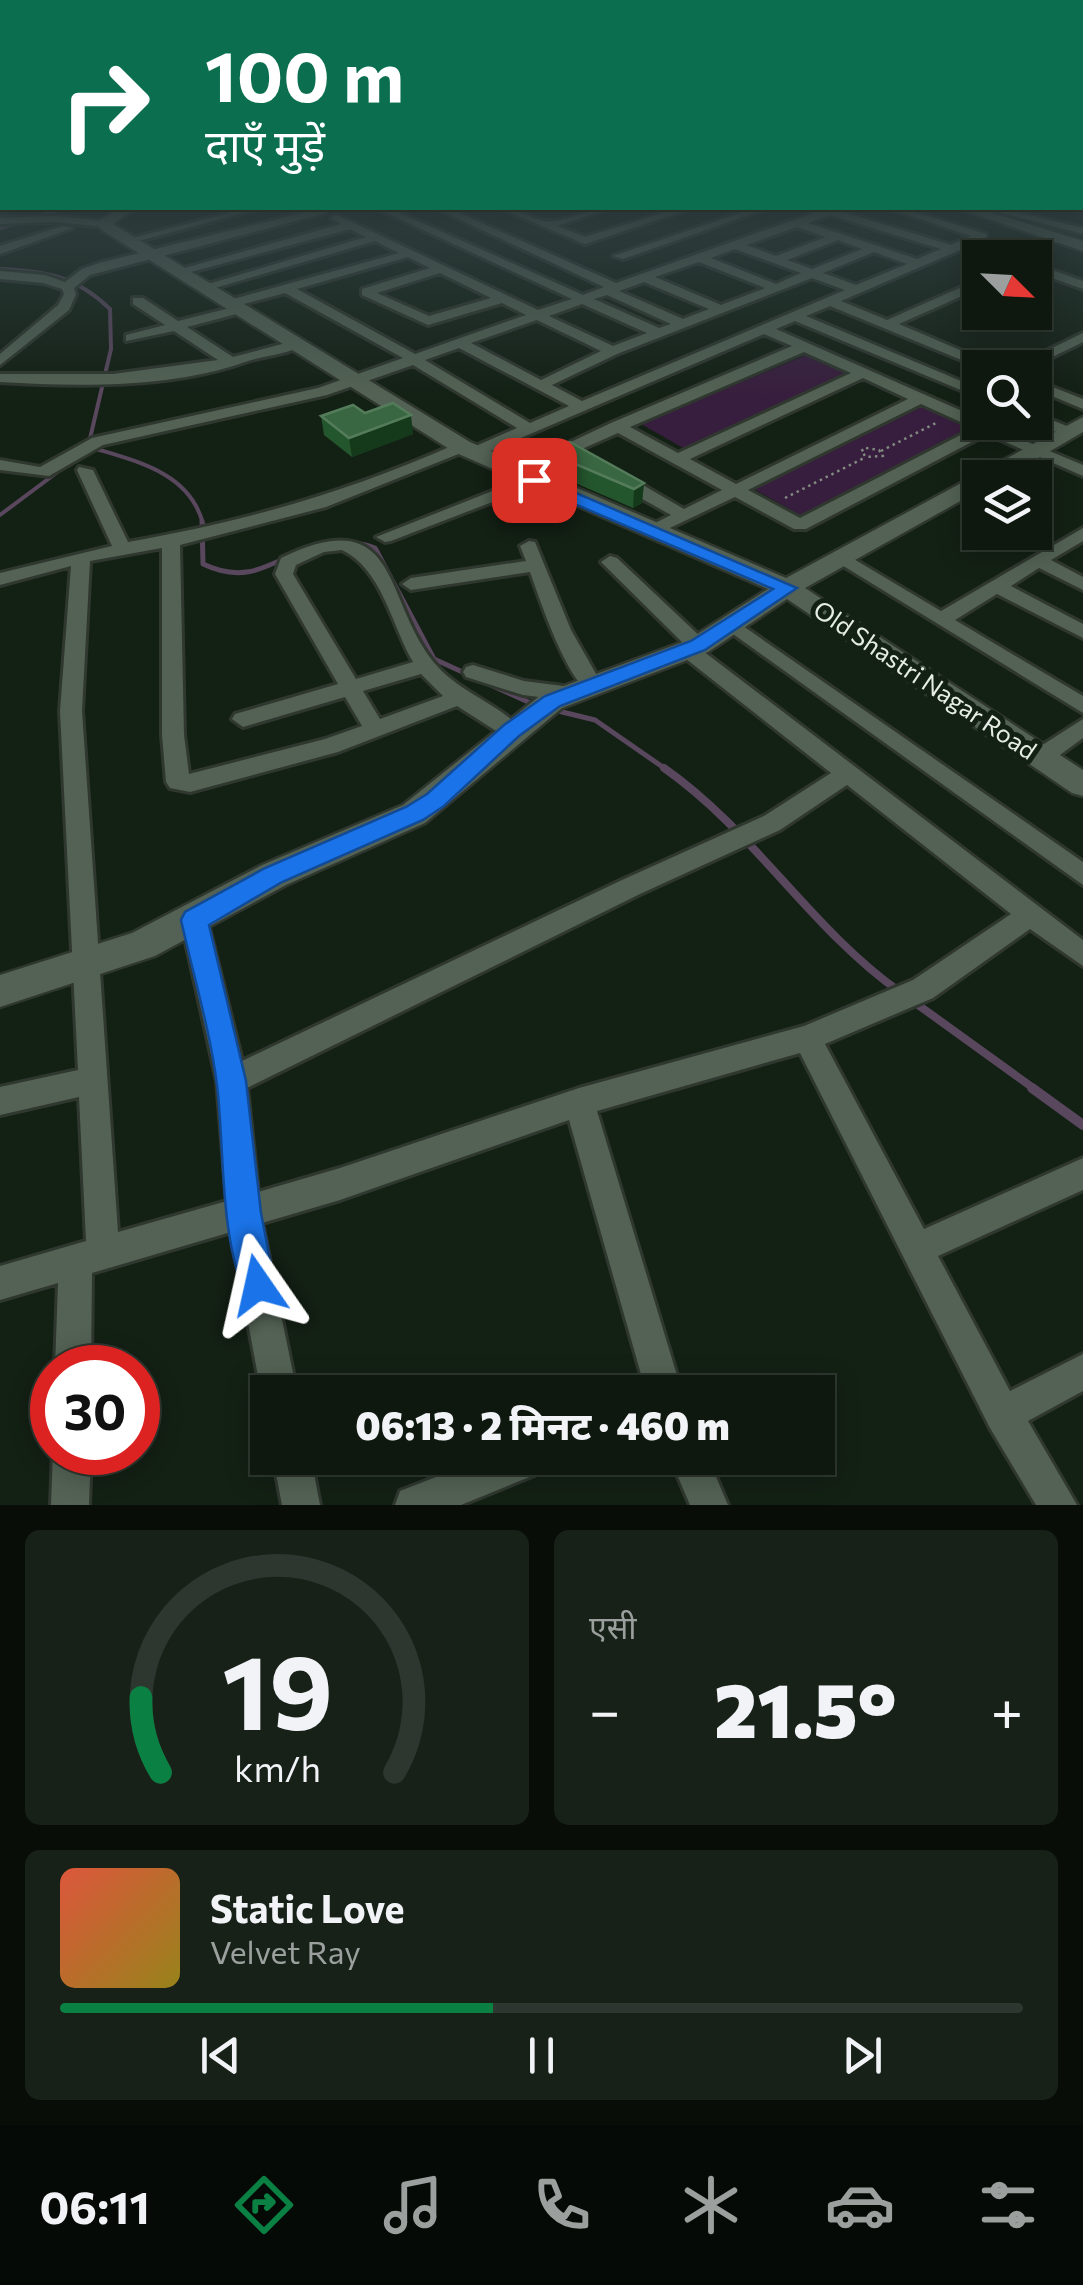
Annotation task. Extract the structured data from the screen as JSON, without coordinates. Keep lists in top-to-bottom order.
{
  "streets": {
    "street": ["Old Shastri Nagar Road"]
  },
  "north": "bottom right",
  "page": {
    "turn": ["100 m", "दाएँ मुड़ें"],
    "limit": "30",
    "trip": "06:13 · 2 मिनट · 460 m",
    "tile": "एसी",
    "heat": ["−", "21.5°", "+"],
    "song": ["Static Love", "Velvet Ray"],
    "tabs": "06:11",
    "gauge": ["19", "km/h"]
  }
}
